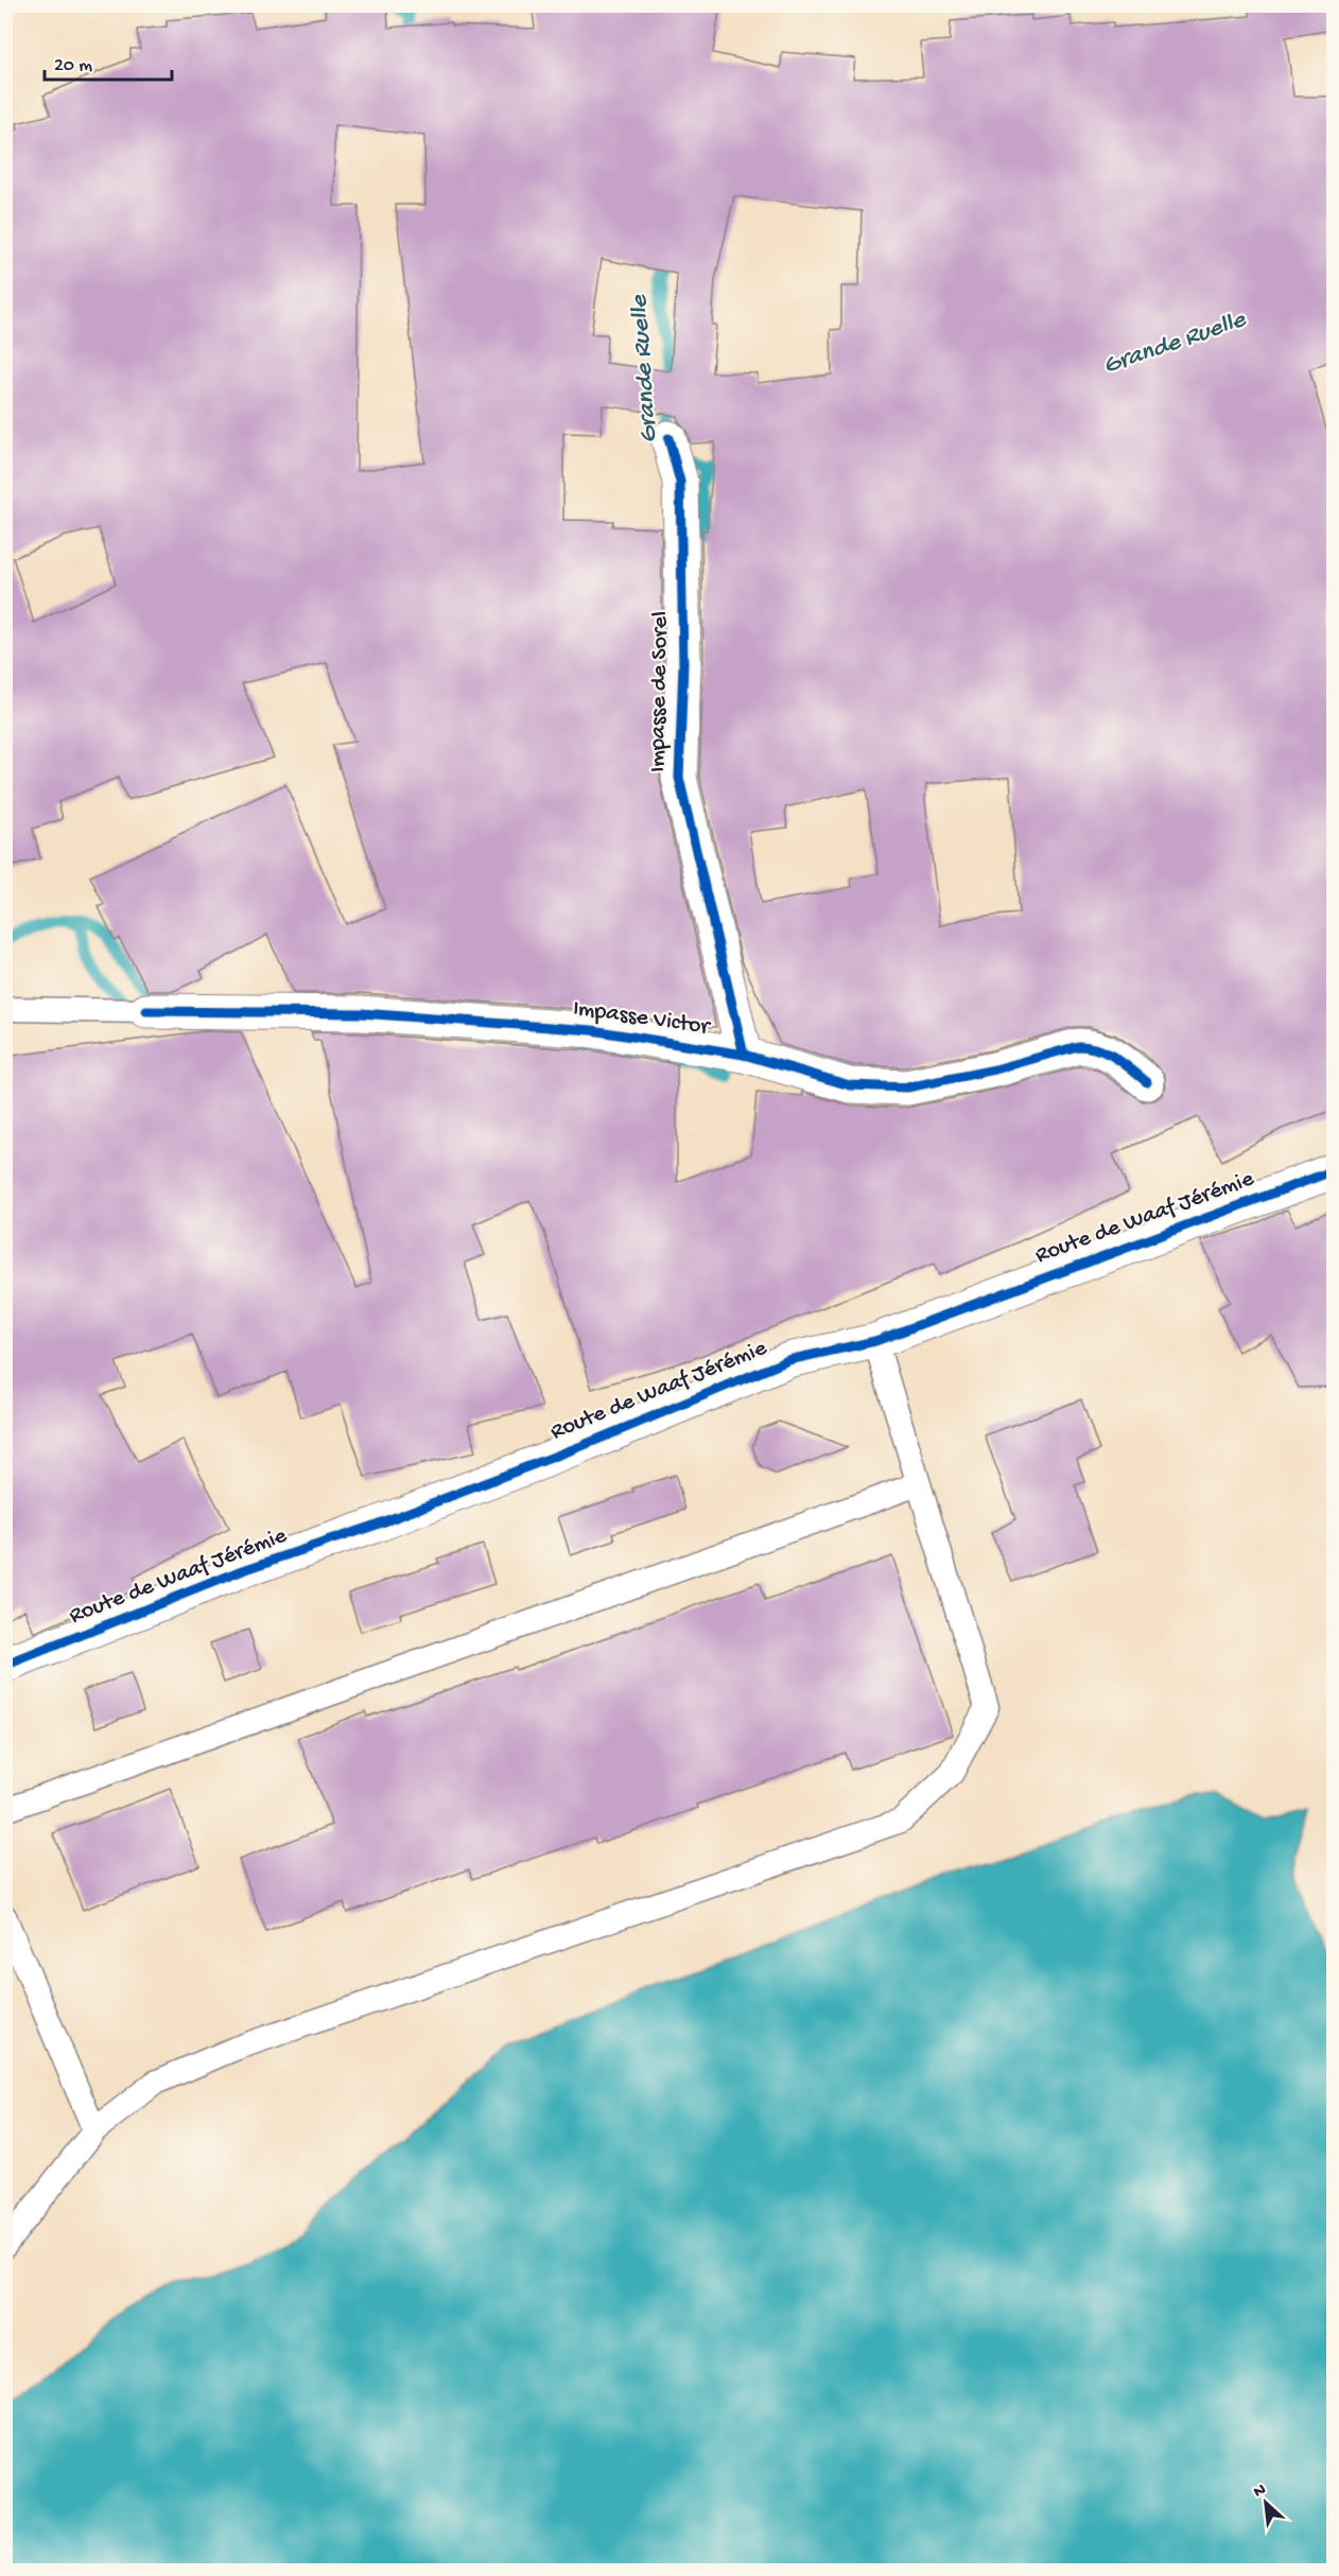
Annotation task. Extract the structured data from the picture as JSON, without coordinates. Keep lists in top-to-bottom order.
{
  "streets": {
    "street": ["Impasse de Sorel", "Impasse Victor", "Route de Waaf Jérémie"]
  },
  "crossings": [
    ["Impasse de Sorel", "Impasse Victor"]
  ],
  "water": ["Grande Ruelle"],
  "scale_bar": "20 m",
  "north": "top left"
}
